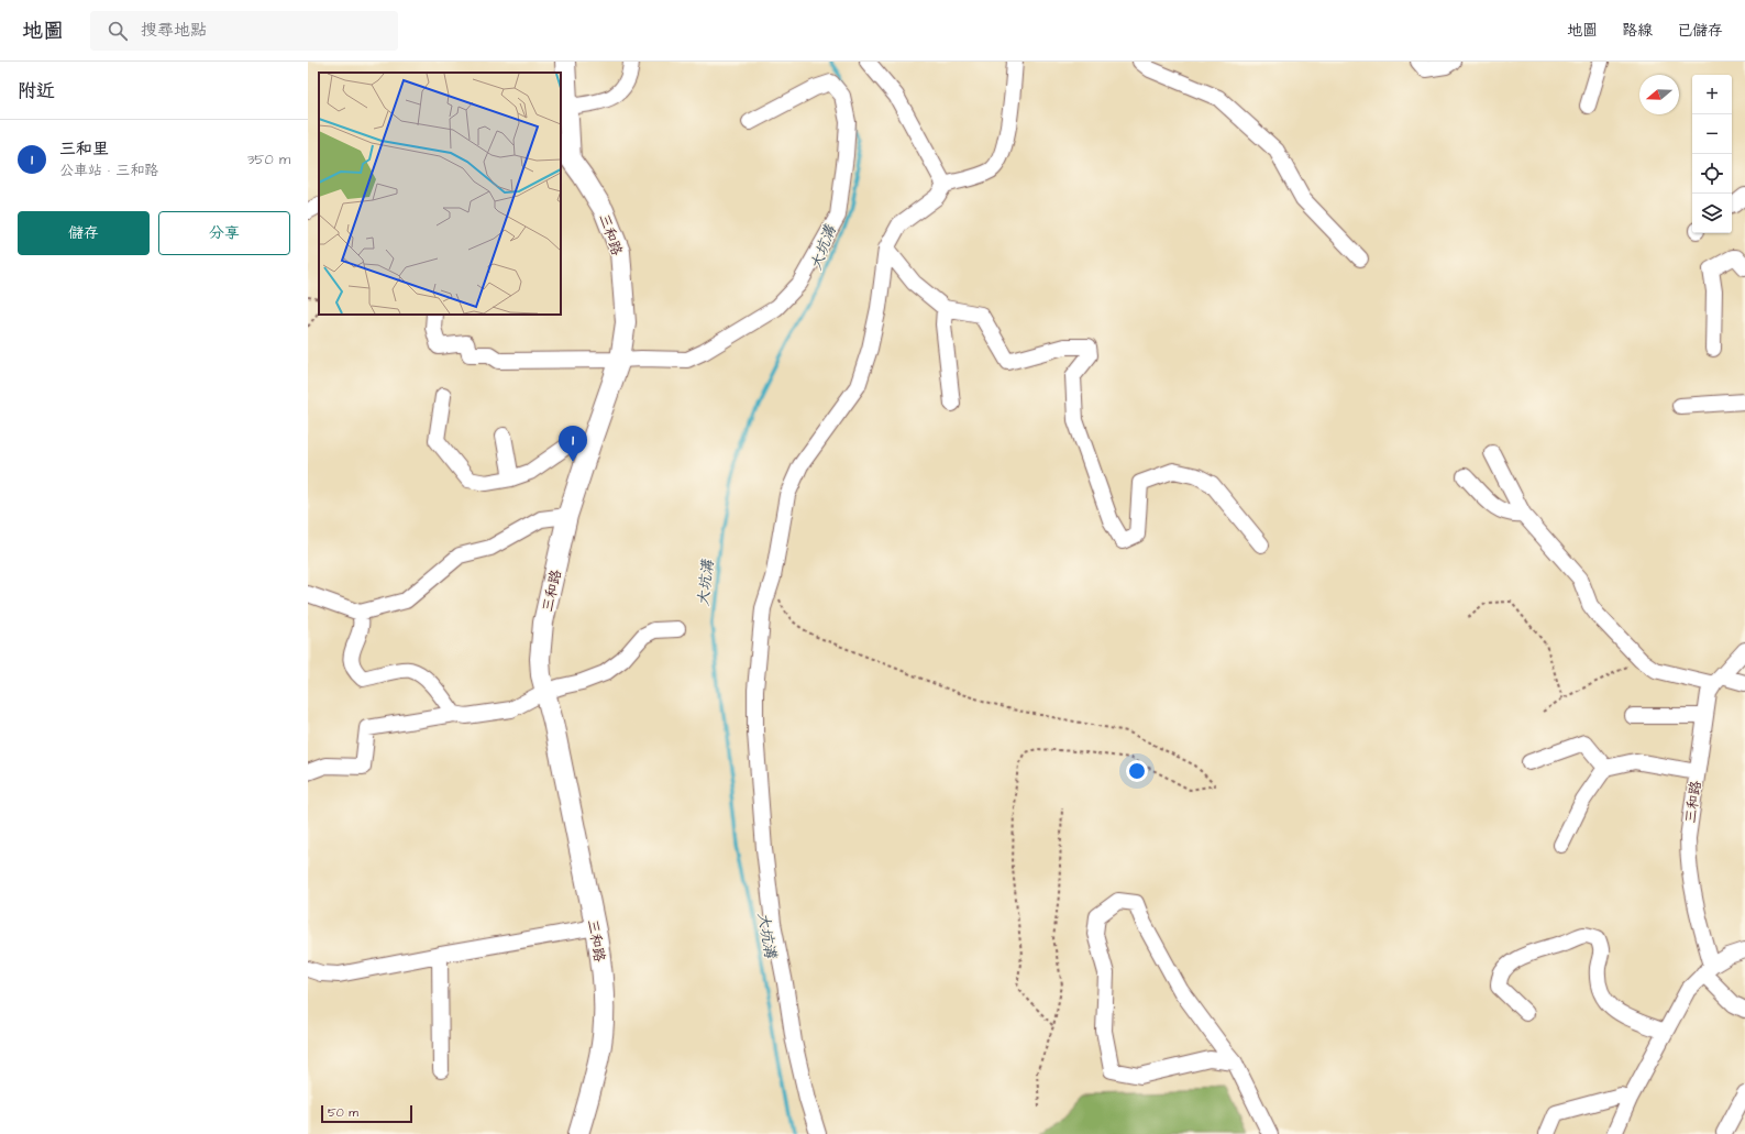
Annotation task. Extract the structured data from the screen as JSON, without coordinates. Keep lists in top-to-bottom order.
{
  "streets": {
    "main road": ["三和路"]
  },
  "water": ["大坑溝"],
  "scale_bar": "50 m",
  "north": "left",
  "page": {
    "header": "地圖",
    "search": "搜尋地點",
    "nav": ["地圖", "路線", "已儲存"],
    "heading": "附近",
    "map_buttons": ["+", "−"],
    "list": [
      {
        "mark": "1",
        "name": "三和里",
        "note": "公車站 · 三和路",
        "value": "350 m"
      }
    ],
    "buttons": ["儲存", "分享"],
    "pins": "1",
    "scale": "50 m"
  }
}
